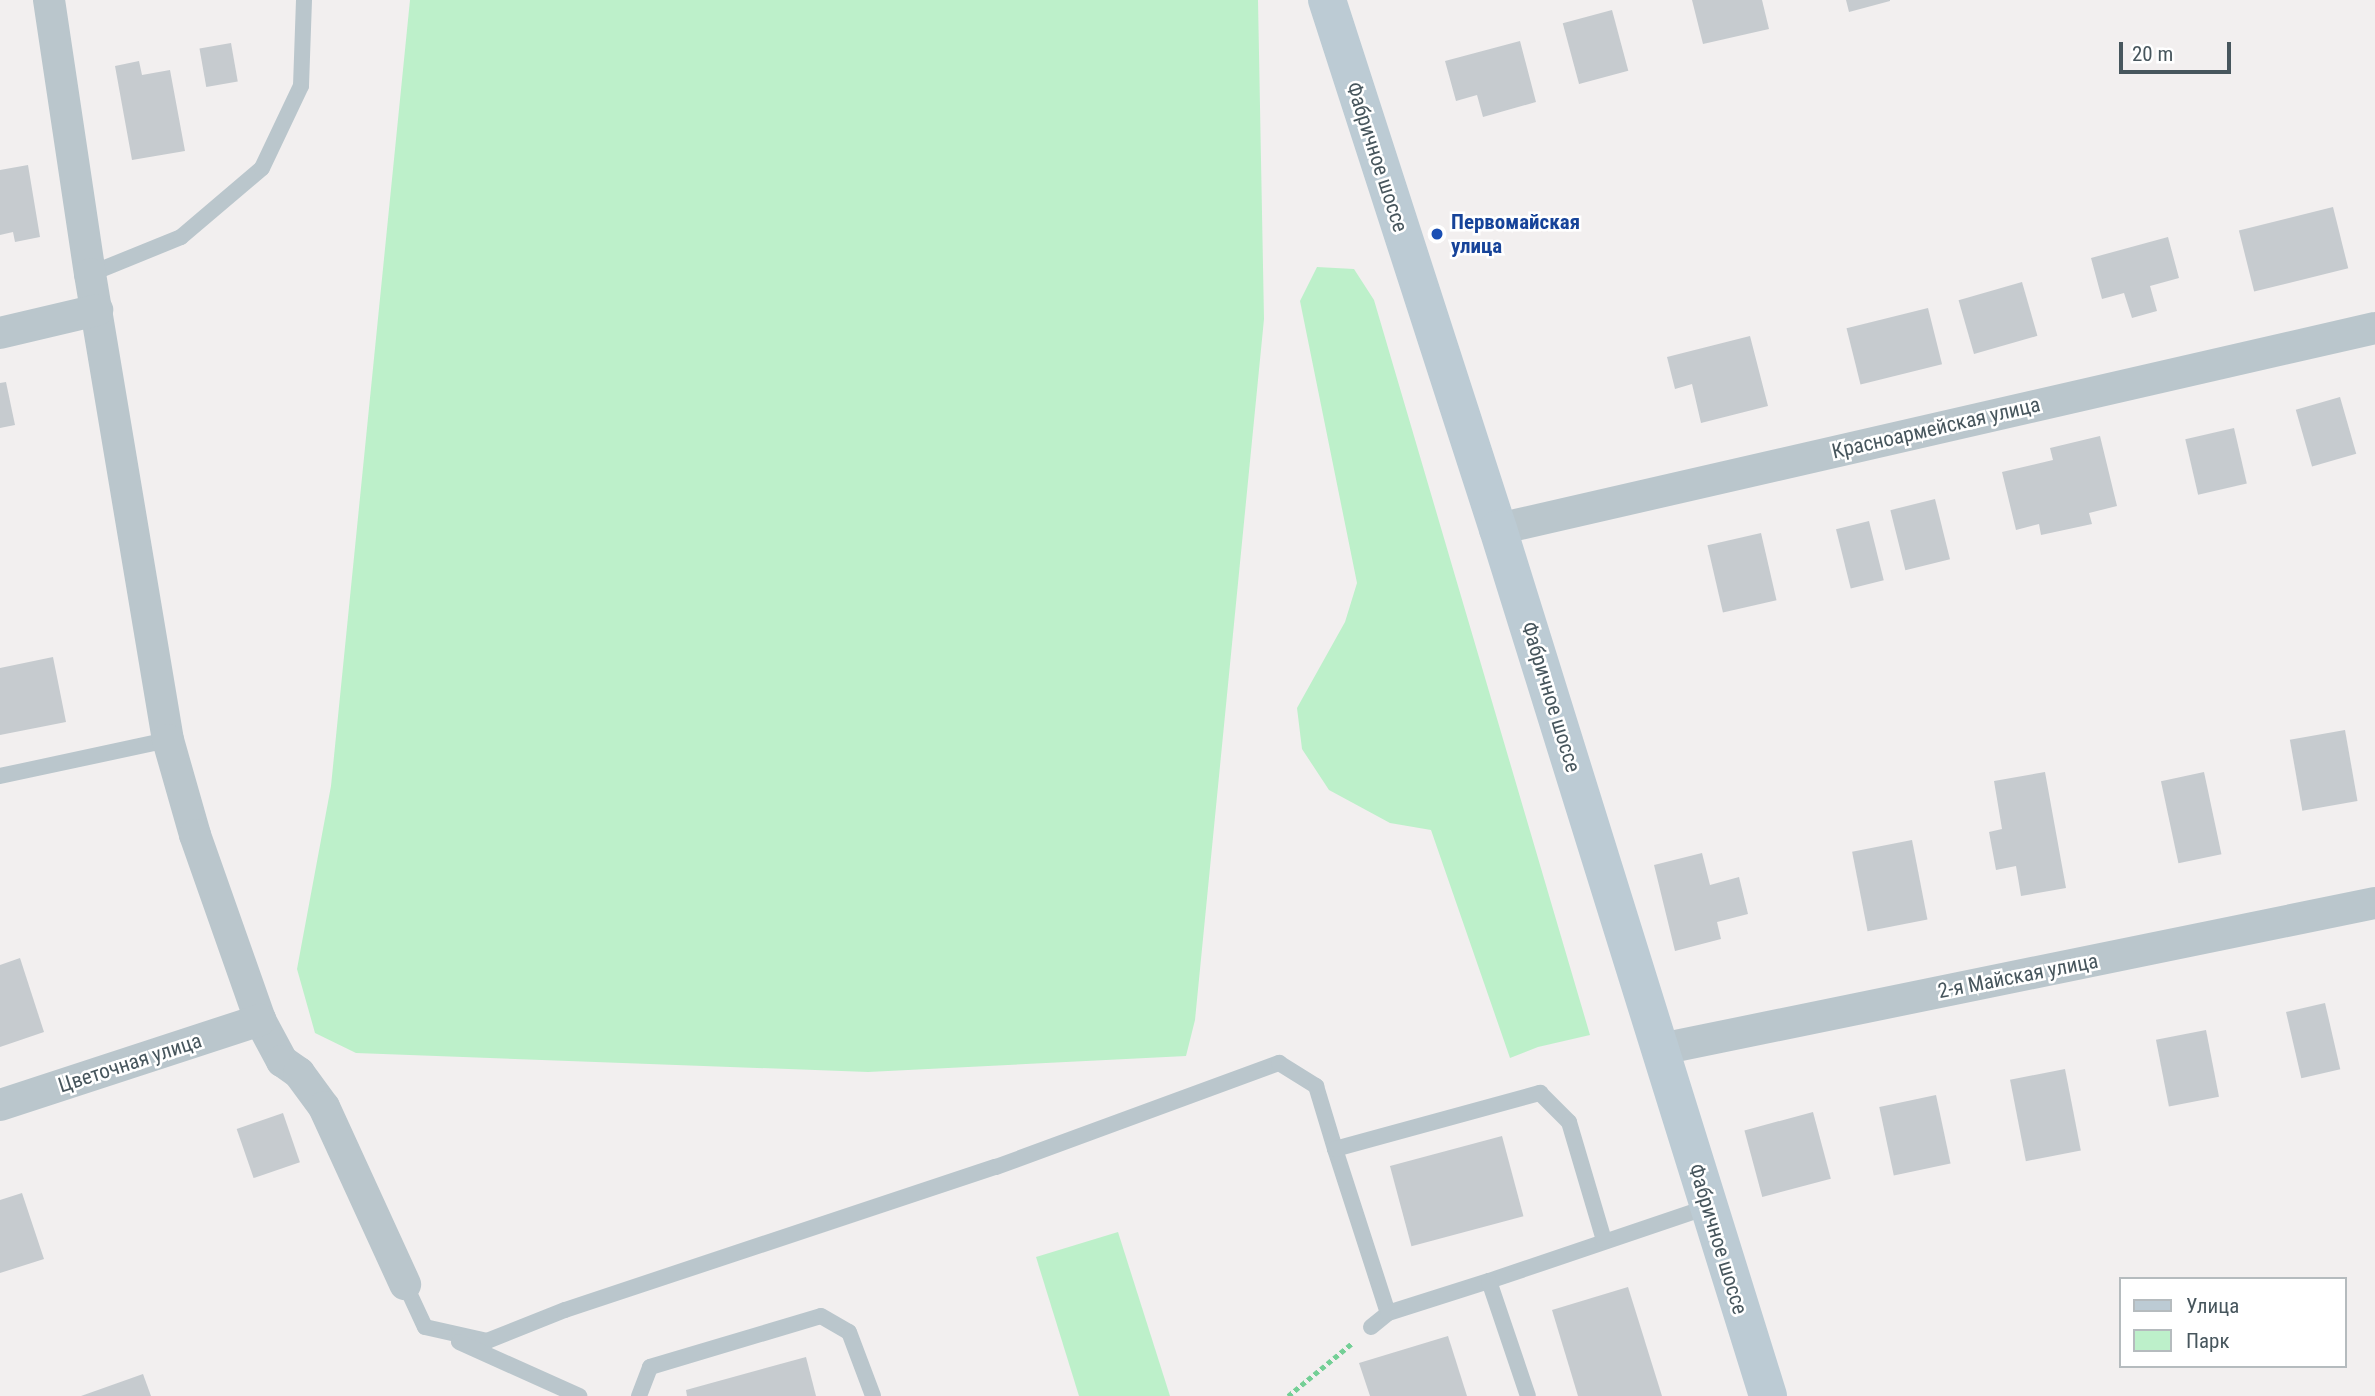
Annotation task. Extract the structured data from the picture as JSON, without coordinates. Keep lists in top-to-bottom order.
{
  "streets": {
    "main road": ["Фабричное шоссе"],
    "street": ["Красноармейская улица", "2-я Майская улица", "Цветочная улица"]
  },
  "crossings": [
    ["Фабричное шоссе", "Красноармейская улица"],
    ["Фабричное шоссе", "2-я Майская улица"]
  ],
  "places": ["Первомайская улица"],
  "legend": ["Улица", "Парк"],
  "scale_bar": "20 m"
}
